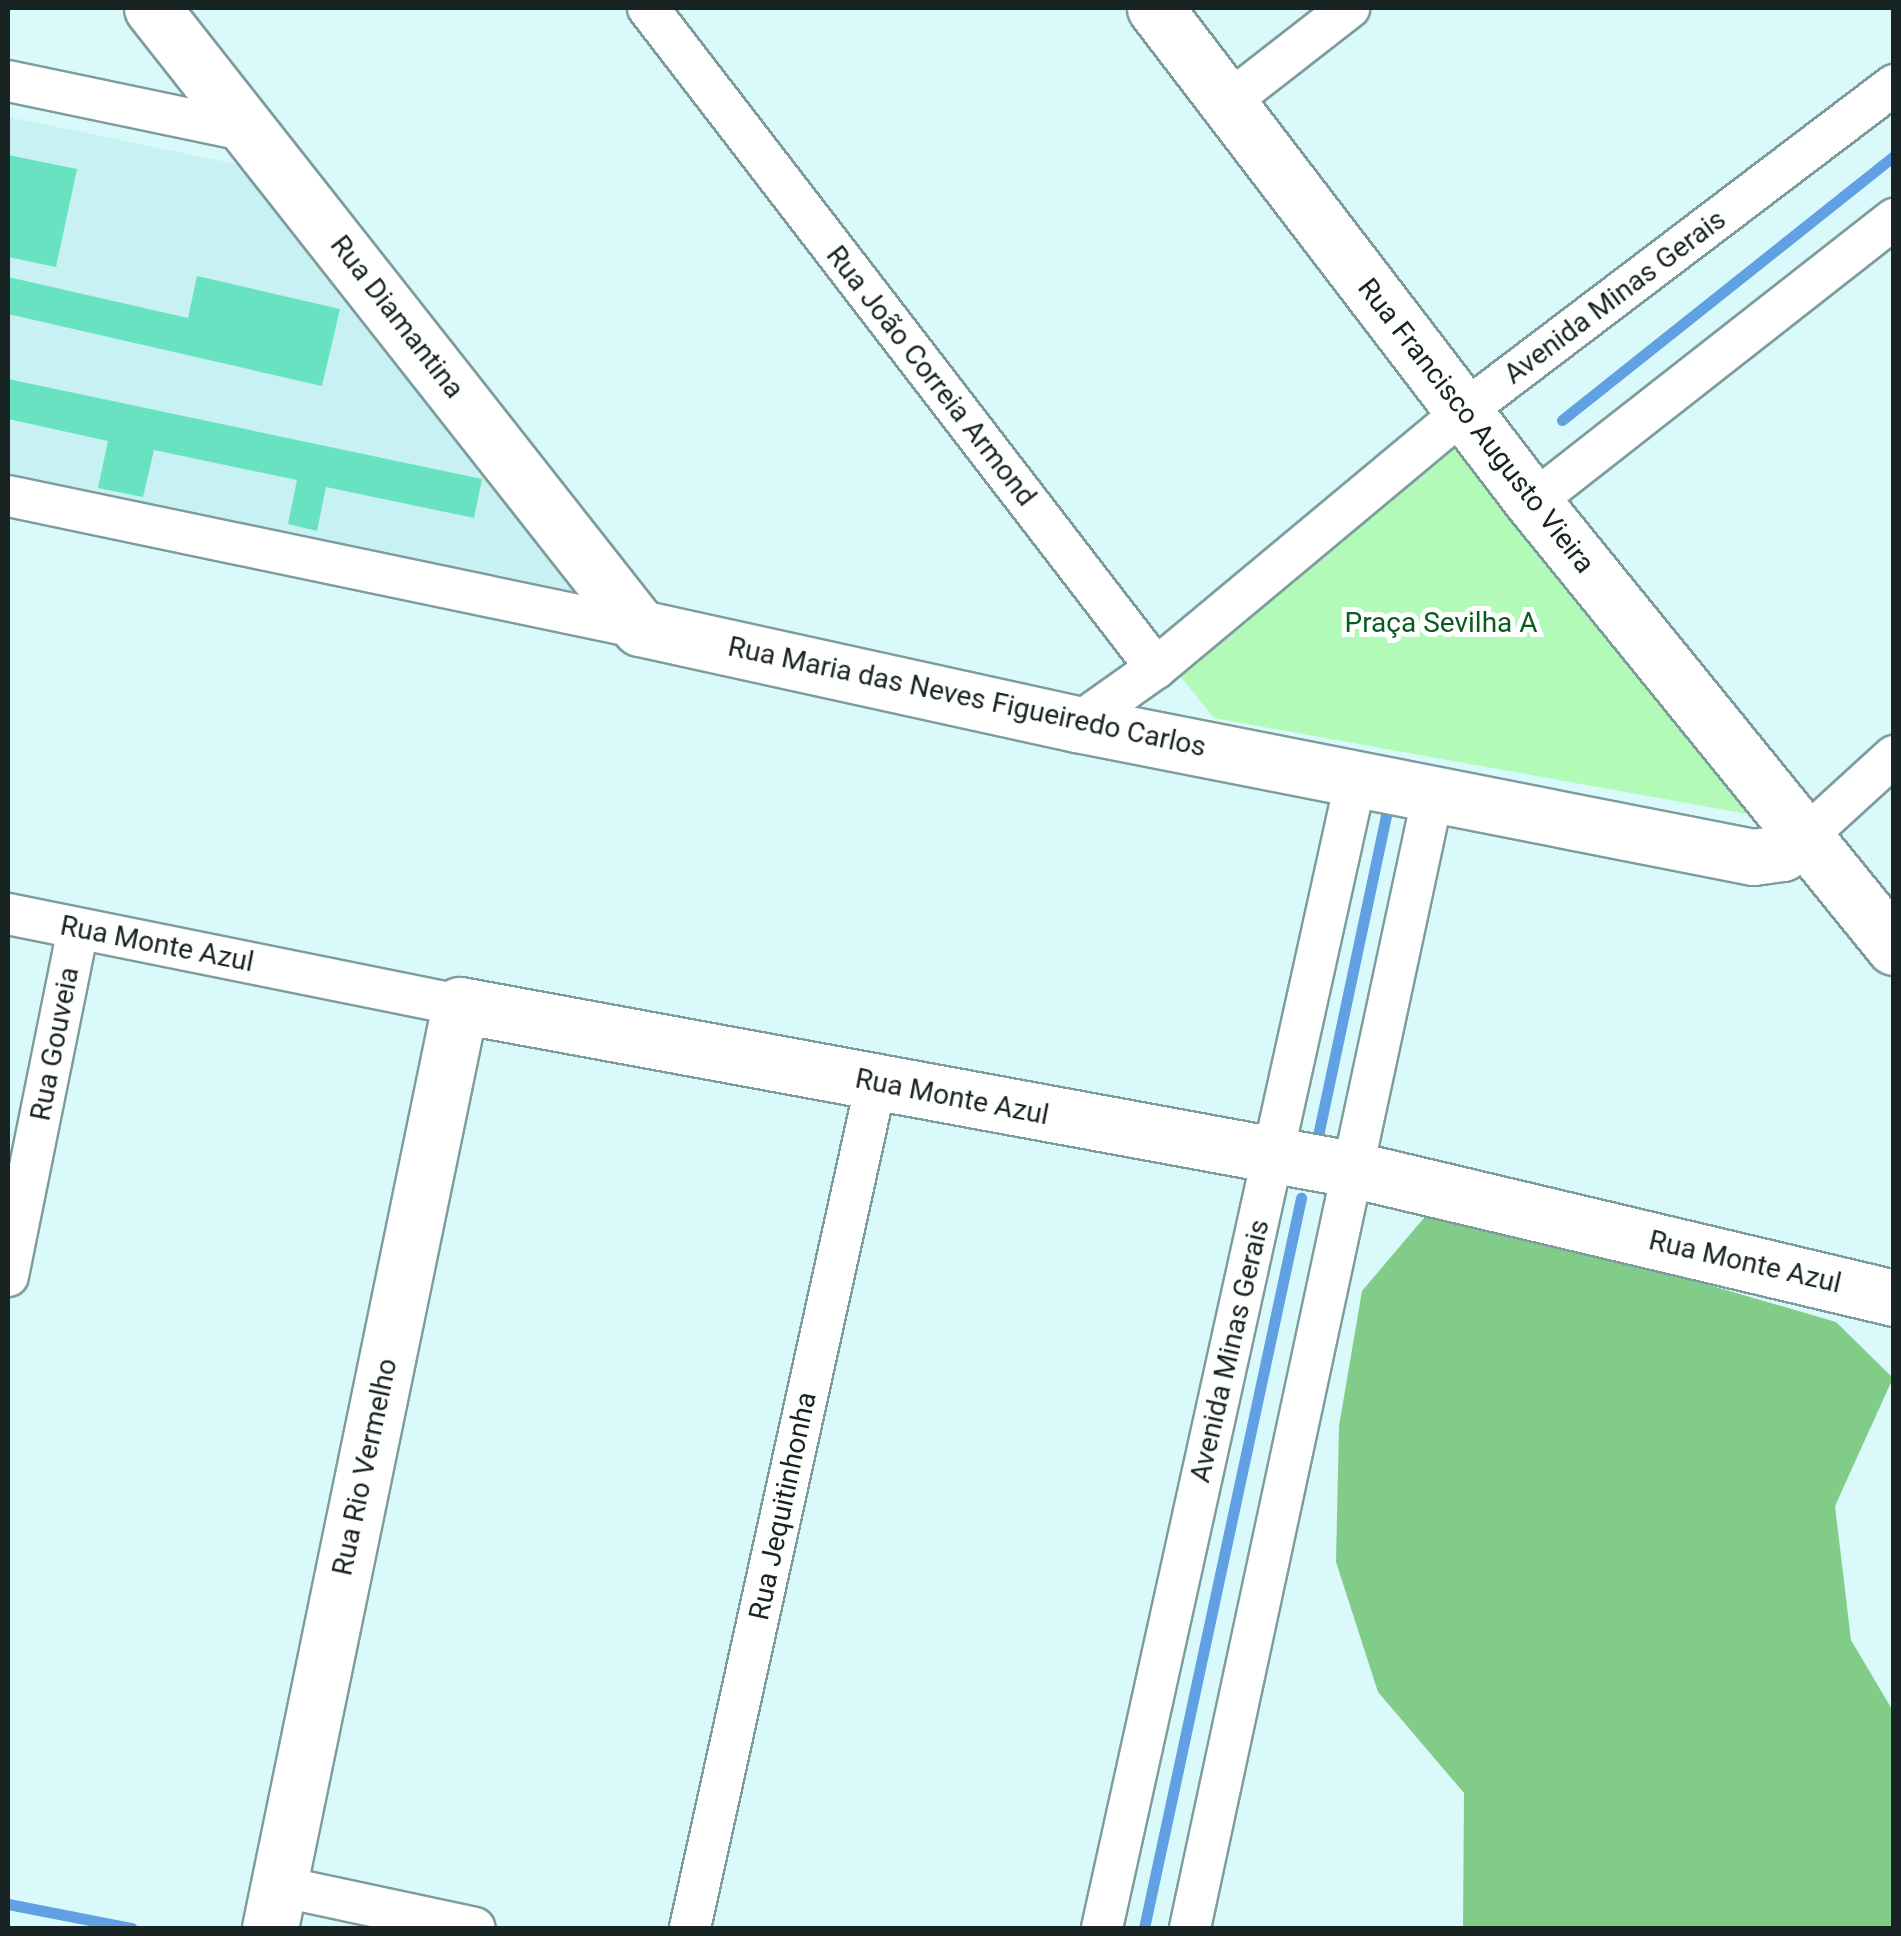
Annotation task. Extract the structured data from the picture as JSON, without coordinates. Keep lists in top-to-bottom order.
{
  "streets": {
    "street": [
      "Avenida Minas Gerais",
      "Rua Diamantina",
      "Rua João Correia Armond",
      "Rua Francisco Augusto Vieira",
      "Rua Maria das Neves Figueiredo Carlos",
      "Rua Monte Azul",
      "Rua Gouveia",
      "Rua Rio Vermelho",
      "Rua Jequitinhonha"
    ]
  },
  "crossings": [
    ["Avenida Minas Gerais", "Rua João Correia Armond"],
    ["Avenida Minas Gerais", "Rua Francisco Augusto Vieira"],
    ["Avenida Minas Gerais", "Rua Maria das Neves Figueiredo Carlos"],
    ["Avenida Minas Gerais", "Rua Monte Azul"],
    ["Rua Diamantina", "Rua Maria das Neves Figueiredo Carlos"],
    ["Rua Francisco Augusto Vieira", "Rua Maria das Neves Figueiredo Carlos"],
    ["Rua Monte Azul", "Rua Gouveia"],
    ["Rua Monte Azul", "Rua Rio Vermelho"],
    ["Rua Monte Azul", "Rua Jequitinhonha"]
  ],
  "parks": ["Praça Sevilha A"]
}
